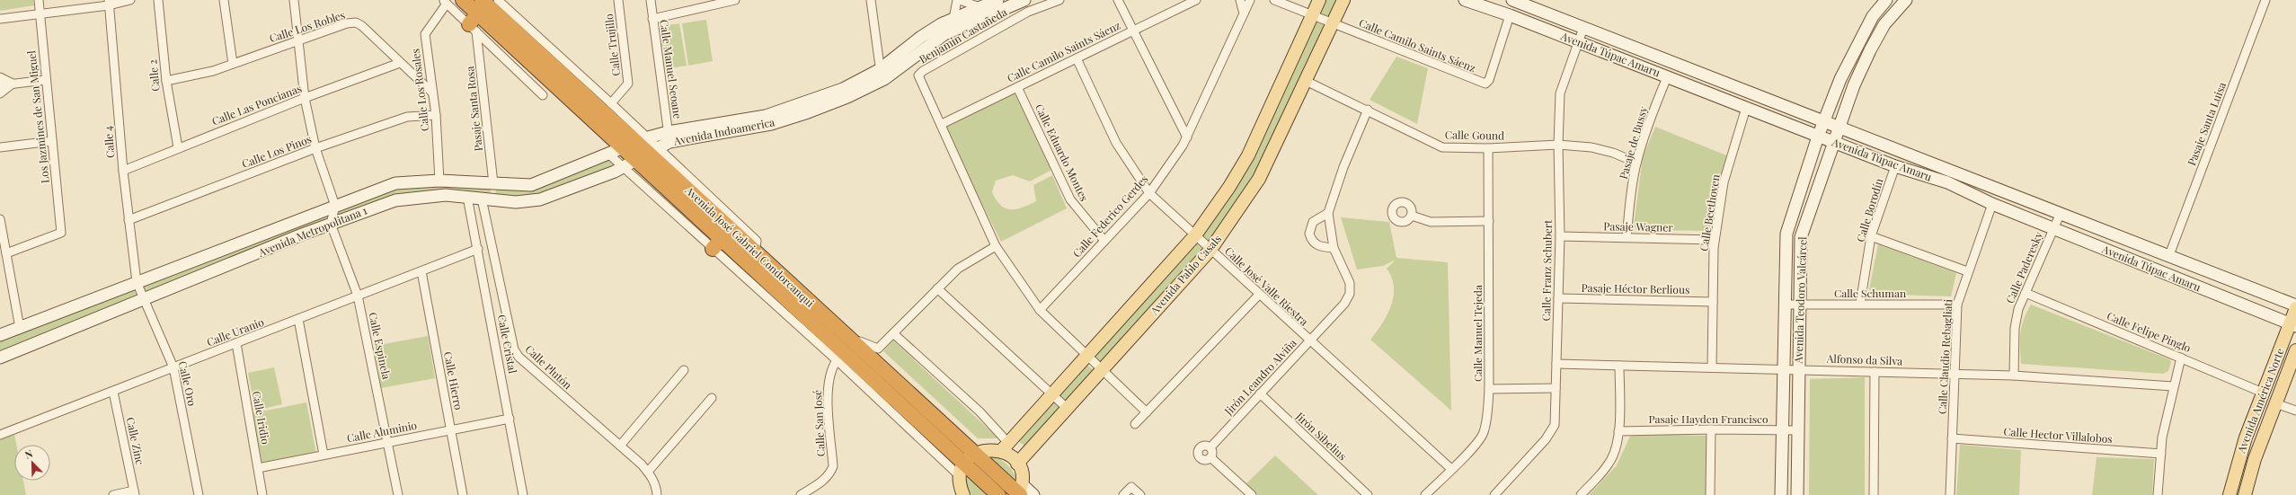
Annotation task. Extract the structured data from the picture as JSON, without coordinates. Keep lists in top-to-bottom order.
{
  "streets": {
    "highway": ["Avenida José Gabriel Condorcanqui"],
    "main road": [
      "Avenida Túpac Amaru",
      "Avenida Indoamerica",
      "Avenida Metropolitana 1",
      "Avenida Pablo Casals",
      "Avenida Teodoro Valcárcel",
      "Avenida América Norte"
    ],
    "street": [
      "Calle Los Robles",
      "Benjamin Castañeda",
      "Calle Trujillo",
      "Calle Camilo Saints Sáenz",
      "Calle Manuel Seoane",
      "Calle 2",
      "Calle Los Rosales",
      "Calle Las Poncianas",
      "Pasaje Santa Rosa",
      "Los Jazmines de San Miguel",
      "Pasaje Santa Luisa",
      "Calle Gound",
      "Calle 4",
      "Pasaje de Bussy",
      "Calle Los Pinos",
      "Calle Eduardo Montes",
      "Calle Borodín",
      "Calle Beethoven",
      "Calle Federico Gerdes",
      "Pasaje Wagner",
      "Calle Paderesky",
      "Calle Franz Schubert",
      "Calle José Valle Riestra",
      "Pasaje Héctor Berlious",
      "Calle Schuman",
      "Calle Uranio",
      "Calle Felipe Pinglo",
      "Calle Manuel Tejeda",
      "Calle Cristal",
      "Calle Espinela",
      "Calle Claudio Rebagliati",
      "Alfonso da Silva",
      "Calle Plutón",
      "Jirón Leandro Alviña",
      "Calle Hierro",
      "Calle Oro",
      "Calle Iridio",
      "Pasaje Hayden Francisco",
      "Calle San José",
      "Calle Aluminio",
      "Calle Hector Villalobos",
      "Jirón Sibelius",
      "Calle Zinc"
    ]
  },
  "crossings": [
    ["Calle Los Robles", "Calle 2"],
    ["Calle Los Robles", "Calle Los Rosales"],
    ["Calle Los Robles", "Calle Las Poncianas"],
    ["Benjamin Castañeda", "Calle Camilo Saints Sáenz"],
    ["Calle Camilo Saints Sáenz", "Avenida Túpac Amaru"],
    ["Calle Camilo Saints Sáenz", "Calle Eduardo Montes"],
    ["Calle Camilo Saints Sáenz", "Avenida Pablo Casals"],
    ["Calle Camilo Saints Sáenz", "Calle José Valle Riestra"],
    ["Avenida Túpac Amaru", "Pasaje Santa Luisa"],
    ["Avenida Túpac Amaru", "Pasaje de Bussy"],
    ["Avenida Túpac Amaru", "Calle Borodín"],
    ["Avenida Túpac Amaru", "Calle Beethoven"],
    ["Avenida Túpac Amaru", "Calle Paderesky"],
    ["Avenida Túpac Amaru", "Calle Franz Schubert"],
    ["Avenida Túpac Amaru", "Avenida Teodoro Valcárcel"],
    ["Avenida Túpac Amaru", "Calle Claudio Rebagliati"],
    ["Avenida Túpac Amaru", "Avenida América Norte"],
    ["Calle Manuel Seoane", "Avenida Indoamerica"],
    ["Calle 2", "Calle Las Poncianas"],
    ["Calle Los Rosales", "Calle Los Pinos"],
    ["Calle Los Rosales", "Avenida Metropolitana 1"],
    ["Calle Las Poncianas", "Calle 4"],
    ["Pasaje Santa Rosa", "Avenida Metropolitana 1"],
    ["Pasaje Santa Rosa", "Avenida José Gabriel Condorcanqui"],
    ["Avenida Indoamerica", "Avenida Metropolitana 1"],
    ["Avenida Indoamerica", "Avenida José Gabriel Condorcanqui"],
    ["Calle Gound", "Pasaje de Bussy"],
    ["Calle Gound", "Calle Franz Schubert"],
    ["Calle Gound", "Avenida Pablo Casals"],
    ["Calle Gound", "Calle Manuel Tejeda"],
    ["Calle Gound", "Jirón Leandro Alviña"],
    ["Calle 4", "Calle Los Pinos"],
    ["Calle 4", "Avenida Metropolitana 1"],
    ["Calle 4", "Calle Oro"],
    ["Pasaje de Bussy", "Pasaje Wagner"],
    ["Calle Eduardo Montes", "Calle Federico Gerdes"],
    ["Calle Borodín", "Calle Schuman"],
    ["Calle Beethoven", "Pasaje Wagner"],
    ["Calle Beethoven", "Pasaje Héctor Berlious"],
    ["Calle Beethoven", "Alfonso da Silva"],
    ["Calle Federico Gerdes", "Calle José Valle Riestra"],
    ["Pasaje Wagner", "Calle Franz Schubert"],
    ["Avenida Metropolitana 1", "Avenida José Gabriel Condorcanqui"],
    ["Avenida Metropolitana 1", "Calle Cristal"],
    ["Avenida Metropolitana 1", "Calle Espinela"],
    ["Avenida Metropolitana 1", "Calle Plutón"],
    ["Avenida Metropolitana 1", "Calle Oro"],
    ["Avenida José Gabriel Condorcanqui", "Calle San José"],
    ["Calle Paderesky", "Calle Felipe Pinglo"],
    ["Calle Paderesky", "Alfonso da Silva"],
    ["Calle Franz Schubert", "Pasaje Héctor Berlious"],
    ["Calle Franz Schubert", "Alfonso da Silva"],
    ["Avenida Pablo Casals", "Calle José Valle Riestra"],
    ["Calle José Valle Riestra", "Calle Manuel Tejeda"],
    ["Calle José Valle Riestra", "Jirón Leandro Alviña"],
    ["Calle Schuman", "Avenida Teodoro Valcárcel"],
    ["Calle Schuman", "Calle Claudio Rebagliati"],
    ["Avenida Teodoro Valcárcel", "Alfonso da Silva"],
    ["Avenida Teodoro Valcárcel", "Pasaje Hayden Francisco"],
    ["Calle Uranio", "Calle Cristal"],
    ["Calle Uranio", "Calle Espinela"],
    ["Calle Uranio", "Calle Hierro"],
    ["Calle Uranio", "Calle Oro"],
    ["Calle Uranio", "Calle Iridio"],
    ["Calle Uranio", "Calle Zinc"],
    ["Calle Felipe Pinglo", "Avenida América Norte"],
    ["Calle Cristal", "Calle Aluminio"],
    ["Calle Espinela", "Calle Aluminio"],
    ["Calle Claudio Rebagliati", "Alfonso da Silva"],
    ["Calle Claudio Rebagliati", "Calle Hector Villalobos"],
    ["Jirón Leandro Alviña", "Jirón Sibelius"],
    ["Calle Hierro", "Calle Aluminio"],
    ["Calle Iridio", "Calle Aluminio"]
  ],
  "north": "top left"
}
